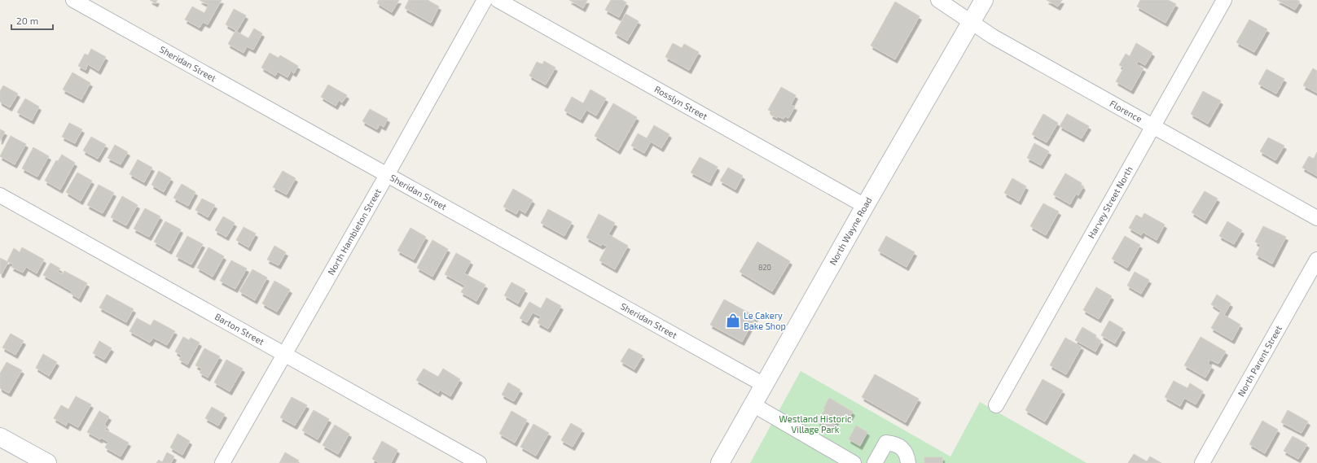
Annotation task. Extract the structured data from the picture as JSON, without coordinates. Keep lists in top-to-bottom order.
{
  "streets": {
    "main road": ["North Wayne Road"],
    "street": [
      "Sheridan Street",
      "Rosslyn Street",
      "Florence",
      "Harvey Street North",
      "North Hambleton Street",
      "Barton Street",
      "North Parent Street"
    ]
  },
  "crossings": [
    ["Sheridan Street", "North Wayne Road"],
    ["Sheridan Street", "North Hambleton Street"],
    ["Rosslyn Street", "North Wayne Road"],
    ["Florence", "Harvey Street North"],
    ["Florence", "North Wayne Road"],
    ["North Hambleton Street", "Barton Street"]
  ],
  "parks": ["Westland Historic Village Park"],
  "places": {
    "shop": ["Le Cakery Bake Shop"]
  },
  "house_numbers": ["820"],
  "scale_bar": "20 m"
}
